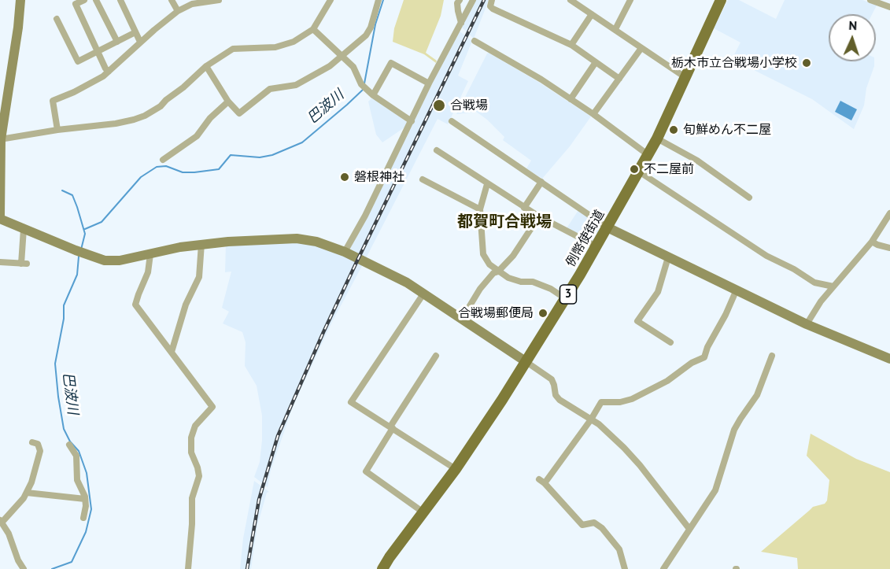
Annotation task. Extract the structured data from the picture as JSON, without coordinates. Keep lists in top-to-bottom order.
{
  "streets": {
    "main road": ["例幣使街道", "3"]
  },
  "districts": ["都賀町合戦場"],
  "water": ["巴波川"],
  "places": [
    "栃木市立合戦場小学校",
    "合戦場",
    "旬鮮めん不二屋",
    "不二屋前",
    "磐根神社",
    "合戦場郵便局"
  ],
  "north": "top"
}
